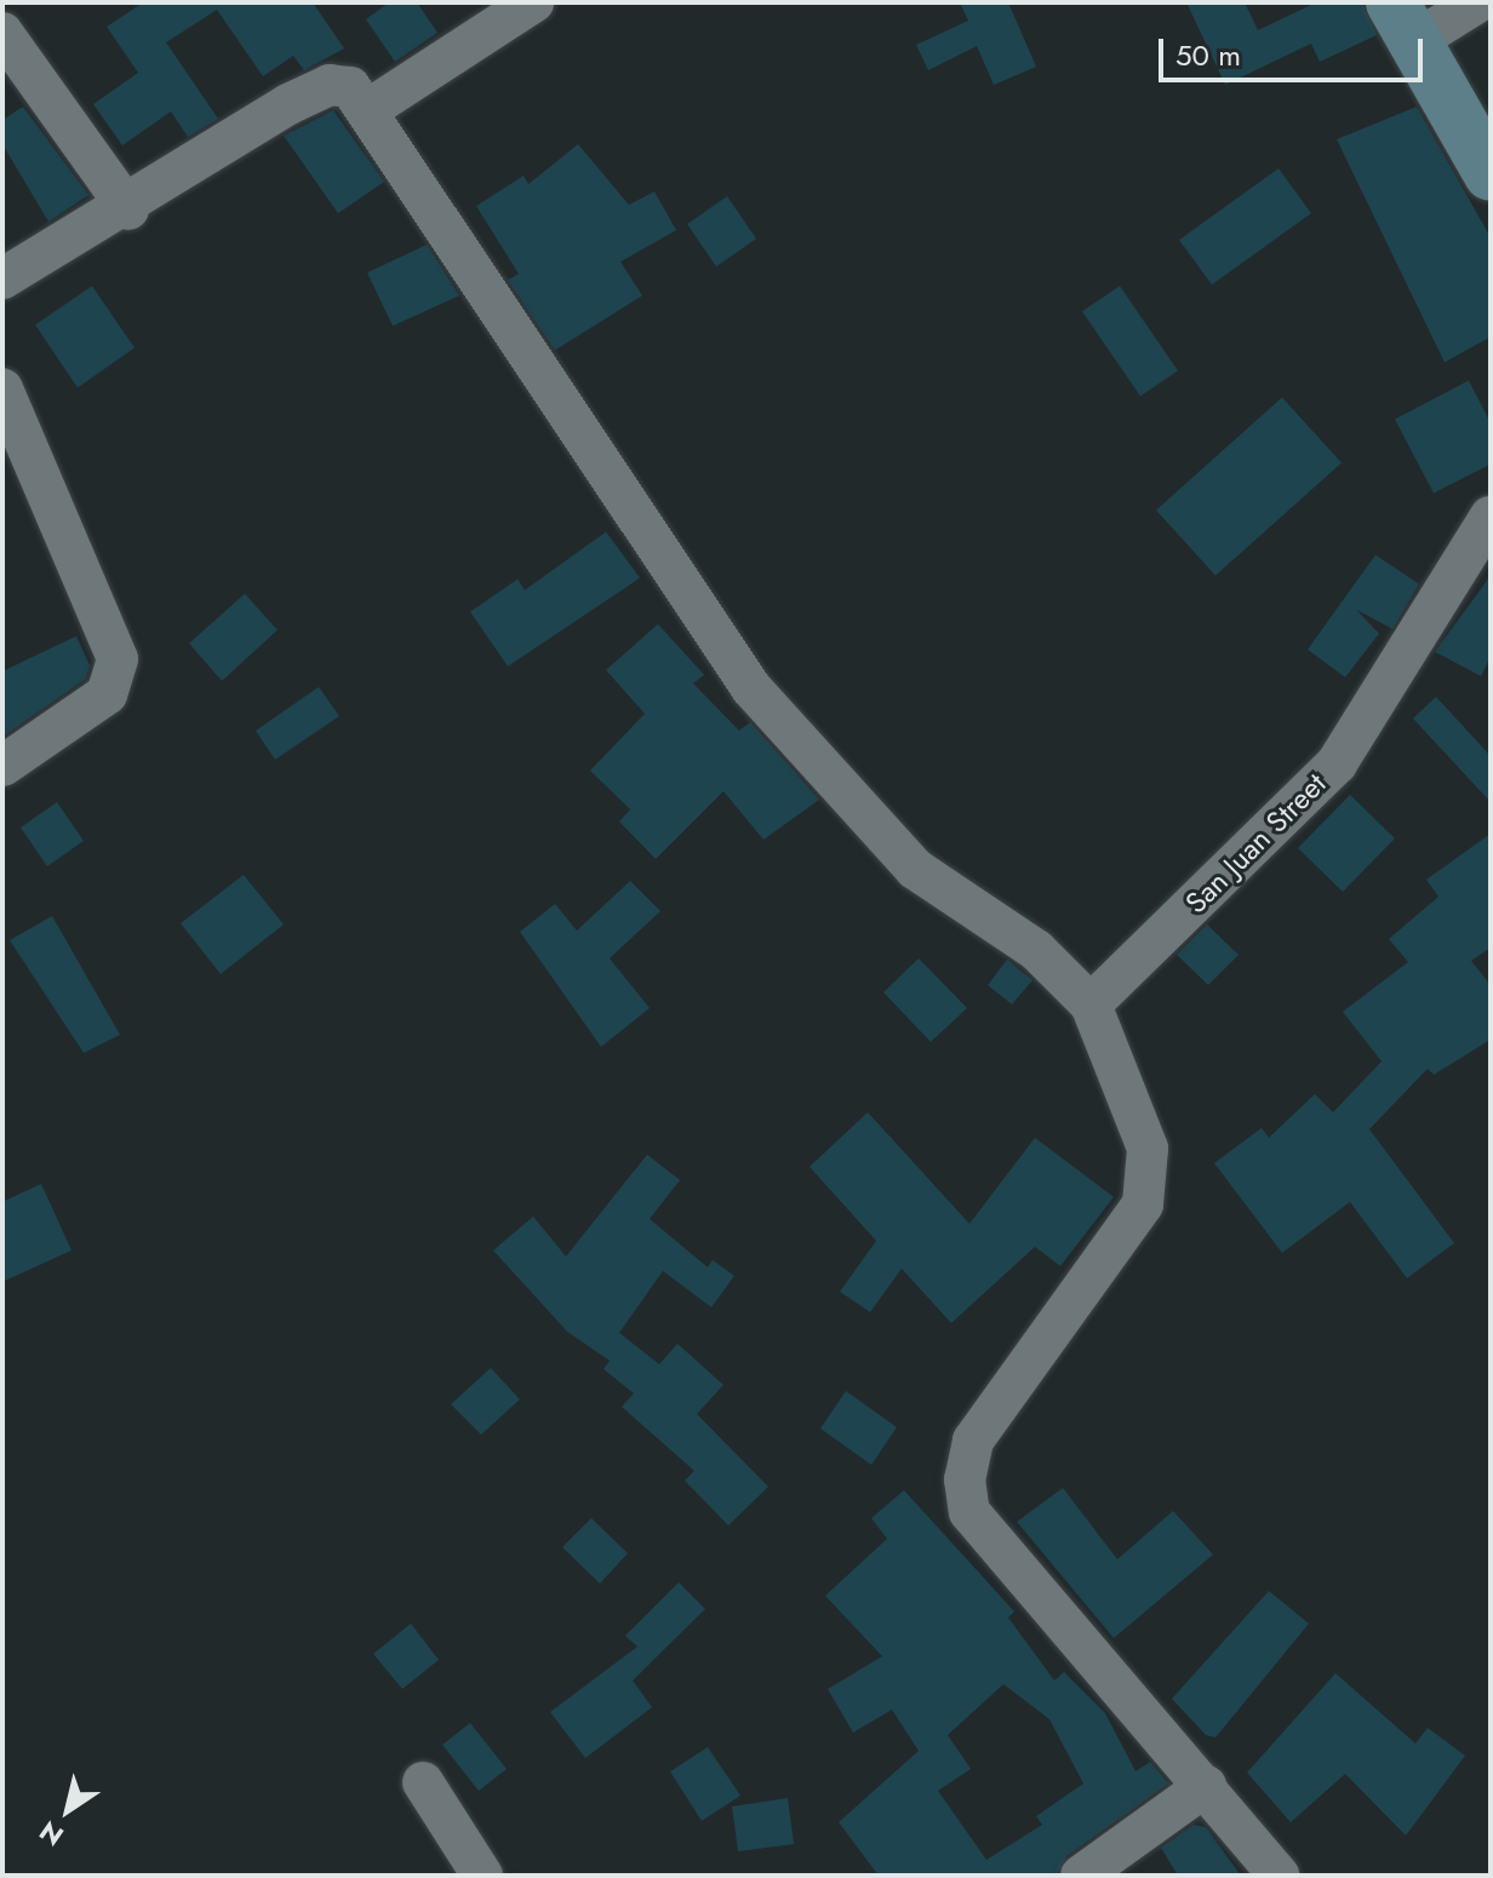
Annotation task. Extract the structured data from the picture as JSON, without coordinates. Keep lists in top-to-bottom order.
{
  "streets": {
    "street": ["San Juan Street"]
  },
  "scale_bar": "50 m",
  "north": "bottom left"
}
